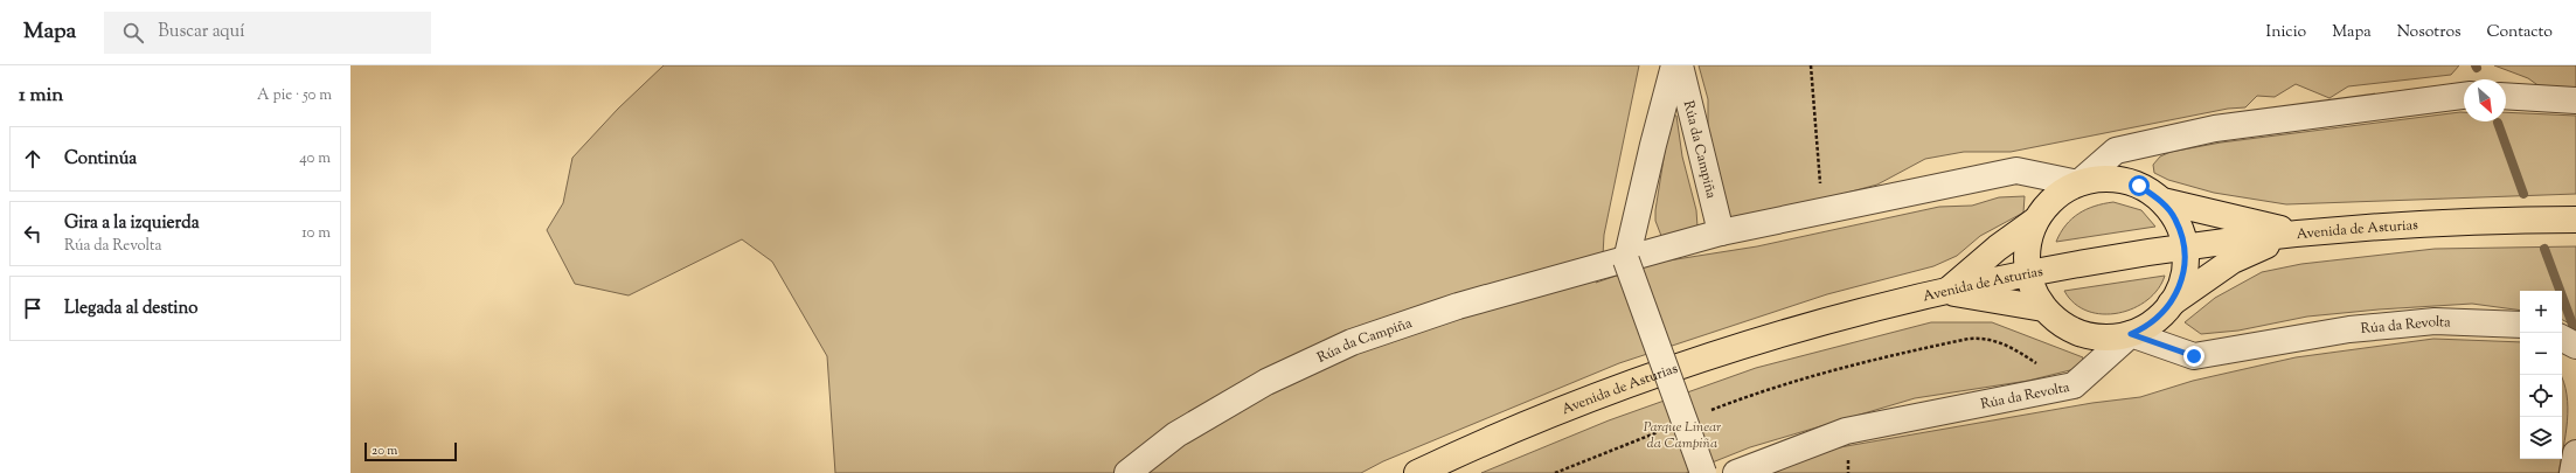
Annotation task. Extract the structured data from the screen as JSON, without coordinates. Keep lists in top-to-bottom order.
{
  "streets": {
    "main road": ["Avenida de Asturias"],
    "street": ["Rúa da Campiña", "Rúa da Revolta"]
  },
  "parks": ["Parque Linear da Campiña"],
  "scale_bar": "20 m",
  "north": "bottom right",
  "page": {
    "header": "Mapa",
    "search": "Buscar aquí",
    "nav": [
      "Inicio",
      "Mapa",
      "Nosotros",
      "Contacto"
    ],
    "heading": ["1 min", "A pie · 50 m"],
    "list": [
      ["Continúa", "40 m"],
      ["Gira a la izquierda", "Rúa da Revolta", "10 m"],
      "Llegada al destino"
    ],
    "map_buttons": ["+", "−"],
    "scale": "20 m"
  }
}
